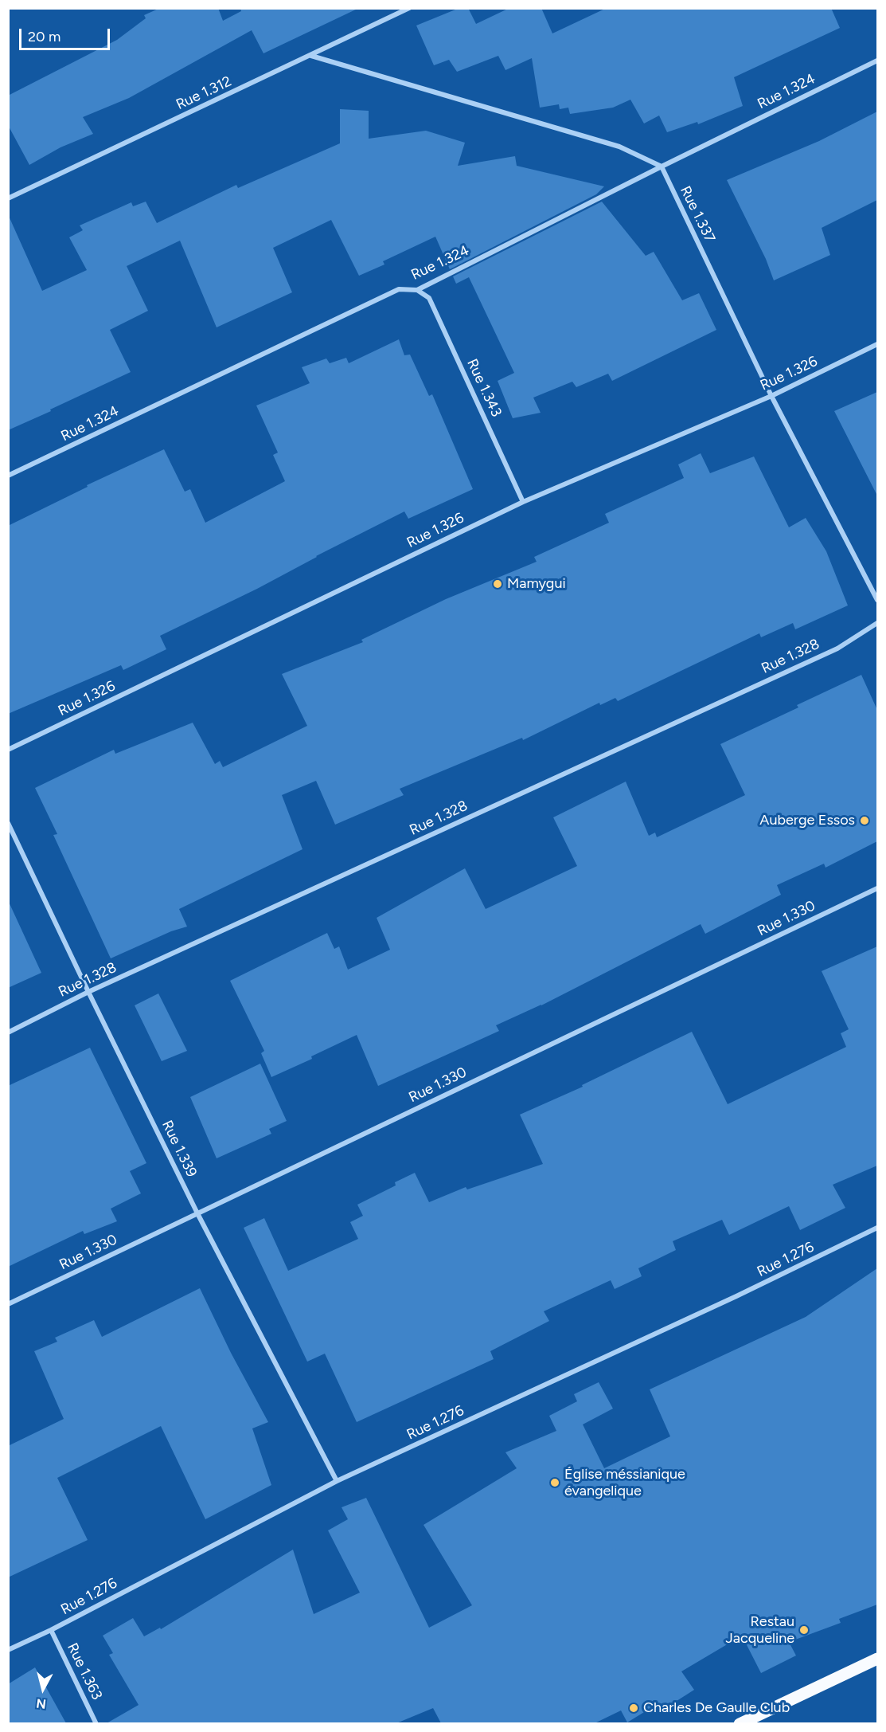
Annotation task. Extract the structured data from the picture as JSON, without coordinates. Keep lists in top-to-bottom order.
{
  "streets": {
    "street": [
      "Rue 1.324",
      "Rue 1.312",
      "Rue 1.337",
      "Rue 1.326",
      "Rue 1.343",
      "Rue 1.328",
      "Rue 1.330",
      "Rue 1.339",
      "Rue 1.276",
      "Rue 1.363"
    ]
  },
  "crossings": [
    ["Rue 1.324", "Rue 1.337"],
    ["Rue 1.324", "Rue 1.343"],
    ["Rue 1.337", "Rue 1.326"],
    ["Rue 1.326", "Rue 1.343"],
    ["Rue 1.328", "Rue 1.339"],
    ["Rue 1.330", "Rue 1.339"],
    ["Rue 1.339", "Rue 1.276"],
    ["Rue 1.276", "Rue 1.363"]
  ],
  "places": [
    "Mamygui",
    "Auberge Essos",
    "Église méssianique évangelique",
    "Restau Jacqueline",
    "Charles De Gaulle Club"
  ],
  "scale_bar": "20 m",
  "north": "bottom"
}
